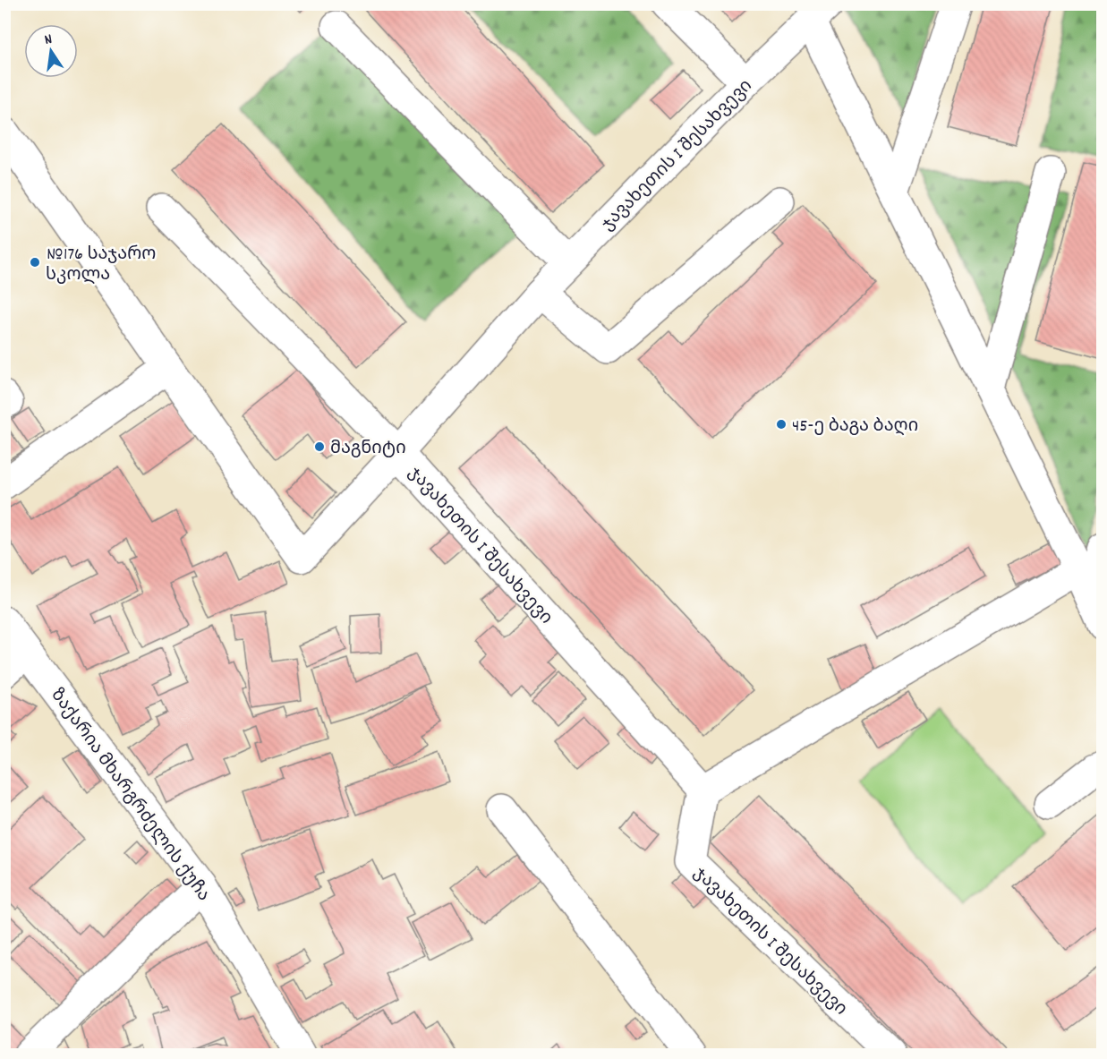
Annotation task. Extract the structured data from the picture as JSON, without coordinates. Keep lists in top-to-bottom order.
{
  "streets": {
    "street": ["ჯავახეთის I შესახვევი", "ზაქარია მხარგრძელის ქუჩა"]
  },
  "places": ["№176 საჯარო სკოლა", "45-ე ბაგა ბაღი", "მაგნიტი"],
  "north": "top"
}
